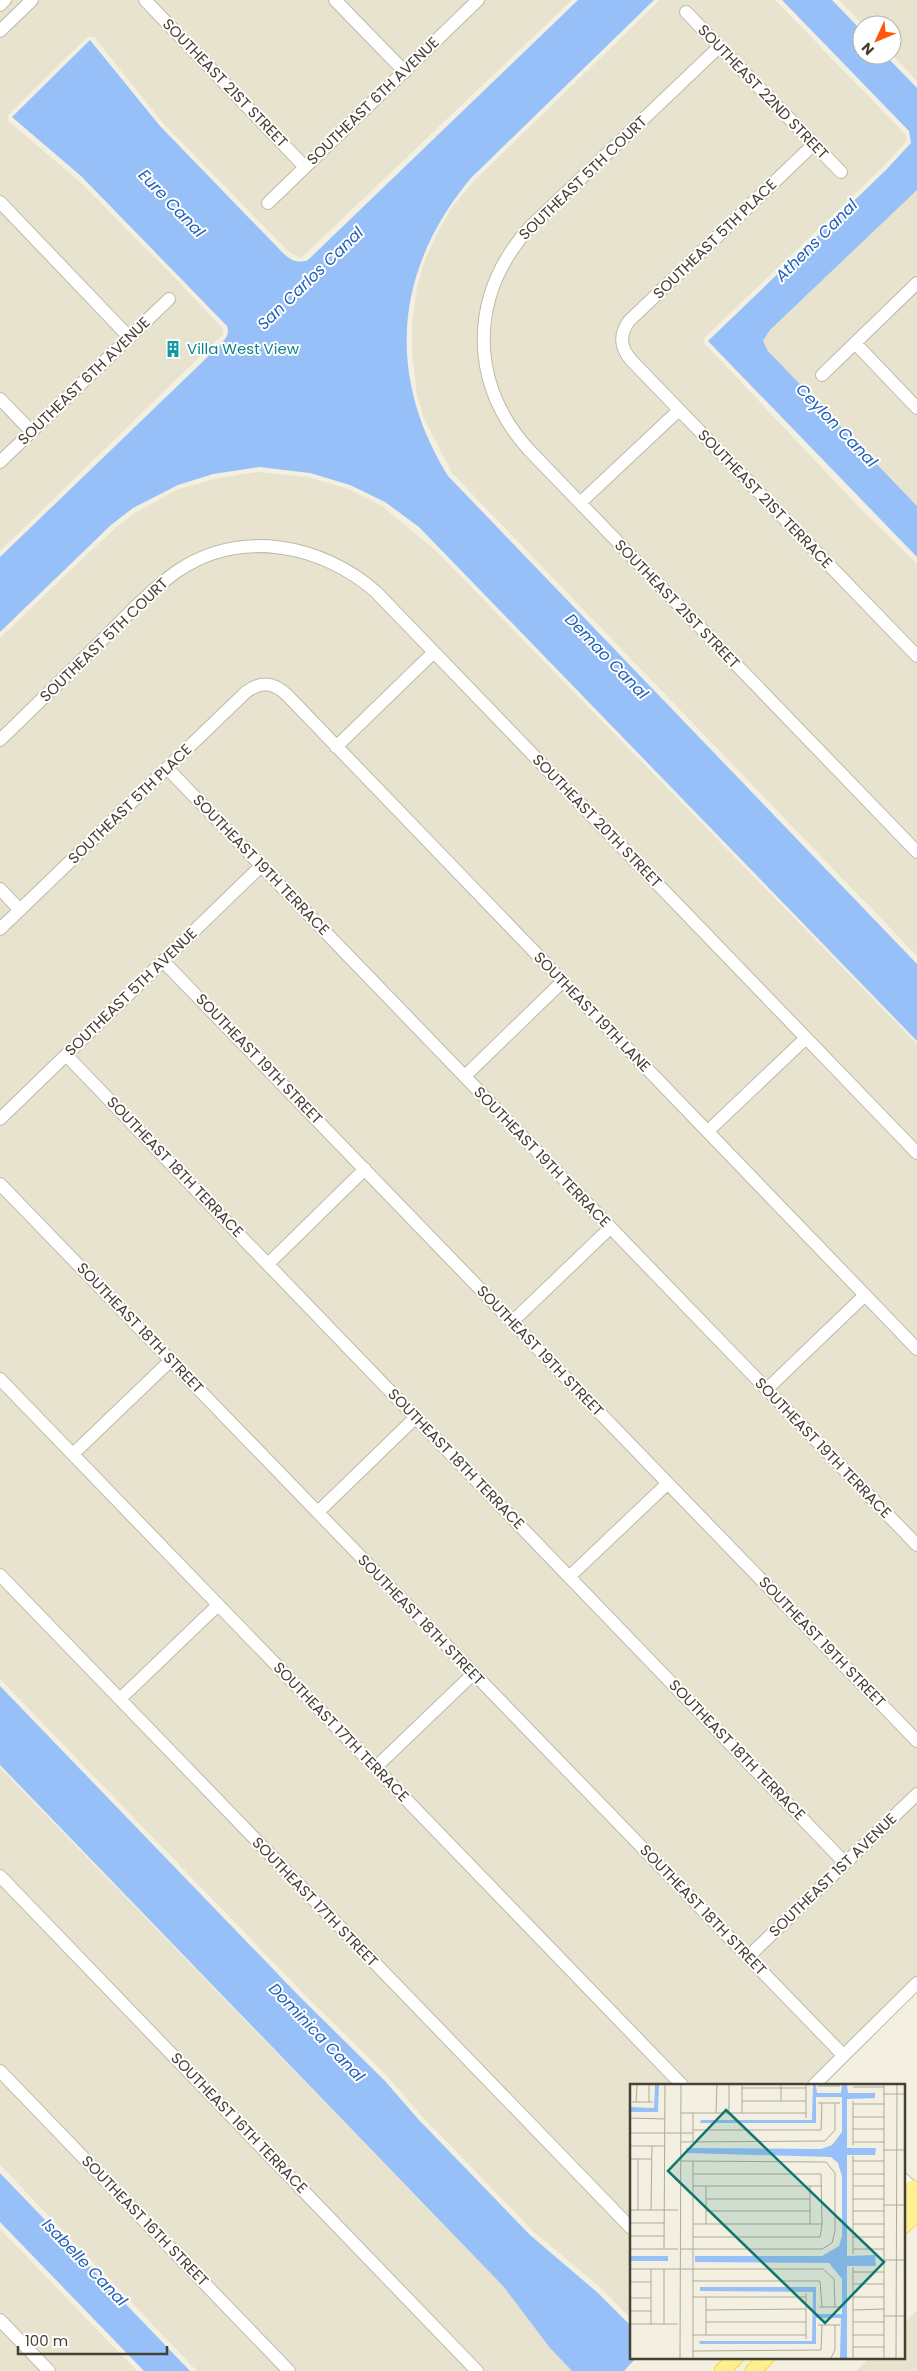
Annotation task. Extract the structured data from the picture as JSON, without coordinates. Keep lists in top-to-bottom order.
{
  "streets": {
    "street": [
      "SOUTHEAST 21ST STREET",
      "SOUTHEAST 22ND STREET",
      "SOUTHEAST 6TH AVENUE",
      "SOUTHEAST 5TH COURT",
      "SOUTHEAST 5TH PLACE",
      "SOUTHEAST 21ST TERRACE",
      "SOUTHEAST 20TH STREET",
      "SOUTHEAST 19TH TERRACE",
      "SOUTHEAST 5TH AVENUE",
      "SOUTHEAST 19TH LANE",
      "SOUTHEAST 19TH STREET",
      "SOUTHEAST 18TH TERRACE",
      "SOUTHEAST 18TH STREET",
      "SOUTHEAST 17TH TERRACE",
      "SOUTHEAST 1ST AVENUE",
      "SOUTHEAST 17TH STREET",
      "SOUTHEAST 16TH TERRACE",
      "SOUTHEAST 16TH STREET"
    ]
  },
  "crossings": [
    ["SOUTHEAST 21ST STREET", "SOUTHEAST 6TH AVENUE"],
    ["SOUTHEAST 21ST STREET", "SOUTHEAST 5TH COURT"],
    ["SOUTHEAST 22ND STREET", "SOUTHEAST 5TH COURT"],
    ["SOUTHEAST 22ND STREET", "SOUTHEAST 5TH PLACE"],
    ["SOUTHEAST 5TH COURT", "SOUTHEAST 20TH STREET"],
    ["SOUTHEAST 5TH PLACE", "SOUTHEAST 21ST TERRACE"],
    ["SOUTHEAST 5TH PLACE", "SOUTHEAST 19TH TERRACE"],
    ["SOUTHEAST 5TH PLACE", "SOUTHEAST 19TH LANE"],
    ["SOUTHEAST 19TH TERRACE", "SOUTHEAST 5TH AVENUE"],
    ["SOUTHEAST 5TH AVENUE", "SOUTHEAST 19TH STREET"],
    ["SOUTHEAST 5TH AVENUE", "SOUTHEAST 18TH TERRACE"],
    ["SOUTHEAST 18TH TERRACE", "SOUTHEAST 1ST AVENUE"],
    ["SOUTHEAST 18TH STREET", "SOUTHEAST 1ST AVENUE"]
  ],
  "water": [
    "Eure Canal",
    "Athens Canal",
    "San Carlos Canal",
    "Ceylon Canal",
    "Demao Canal",
    "Dominica Canal",
    "Isabelle Canal"
  ],
  "places": {
    "building": ["Villa West View"]
  },
  "scale_bar": "100 m",
  "north": "bottom left"
}
